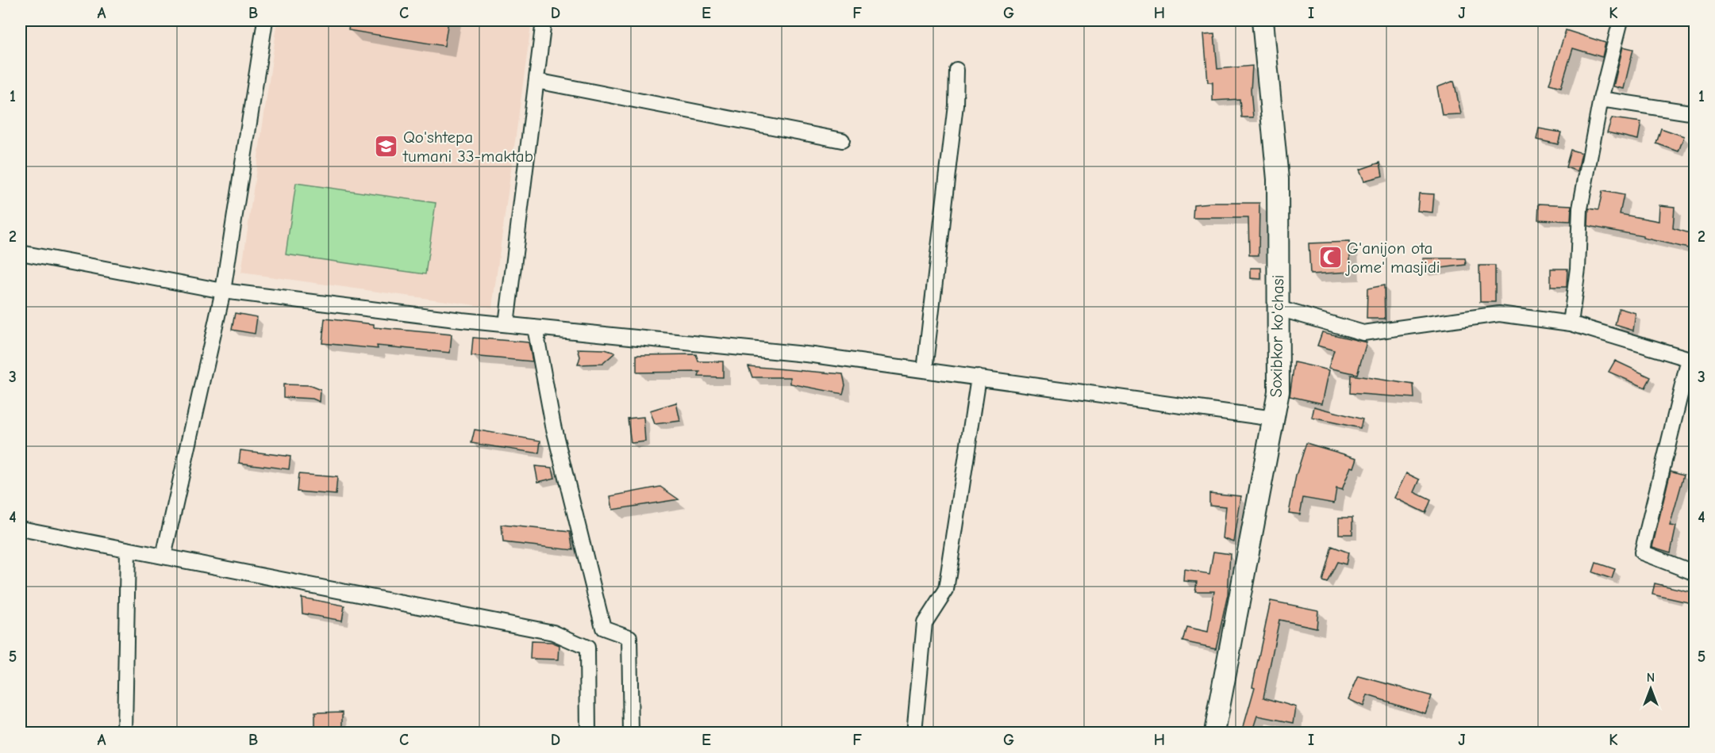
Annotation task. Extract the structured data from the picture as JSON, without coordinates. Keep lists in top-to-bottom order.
{
  "streets": {
    "main road": ["Soxibkor ko'chasi"]
  },
  "places": {
    "school or university": ["Qo'shtepa tumani 33-maktab"],
    "mosque": ["G'anijon ota jome' masjidi"]
  },
  "north": "top",
  "grid": {
    "columns": [
      "A",
      "B",
      "C",
      "D",
      "E",
      "F",
      "G",
      "H",
      "I",
      "J",
      "K"
    ],
    "rows": [
      "1",
      "2",
      "3",
      "4",
      "5"
    ]
  }
}
